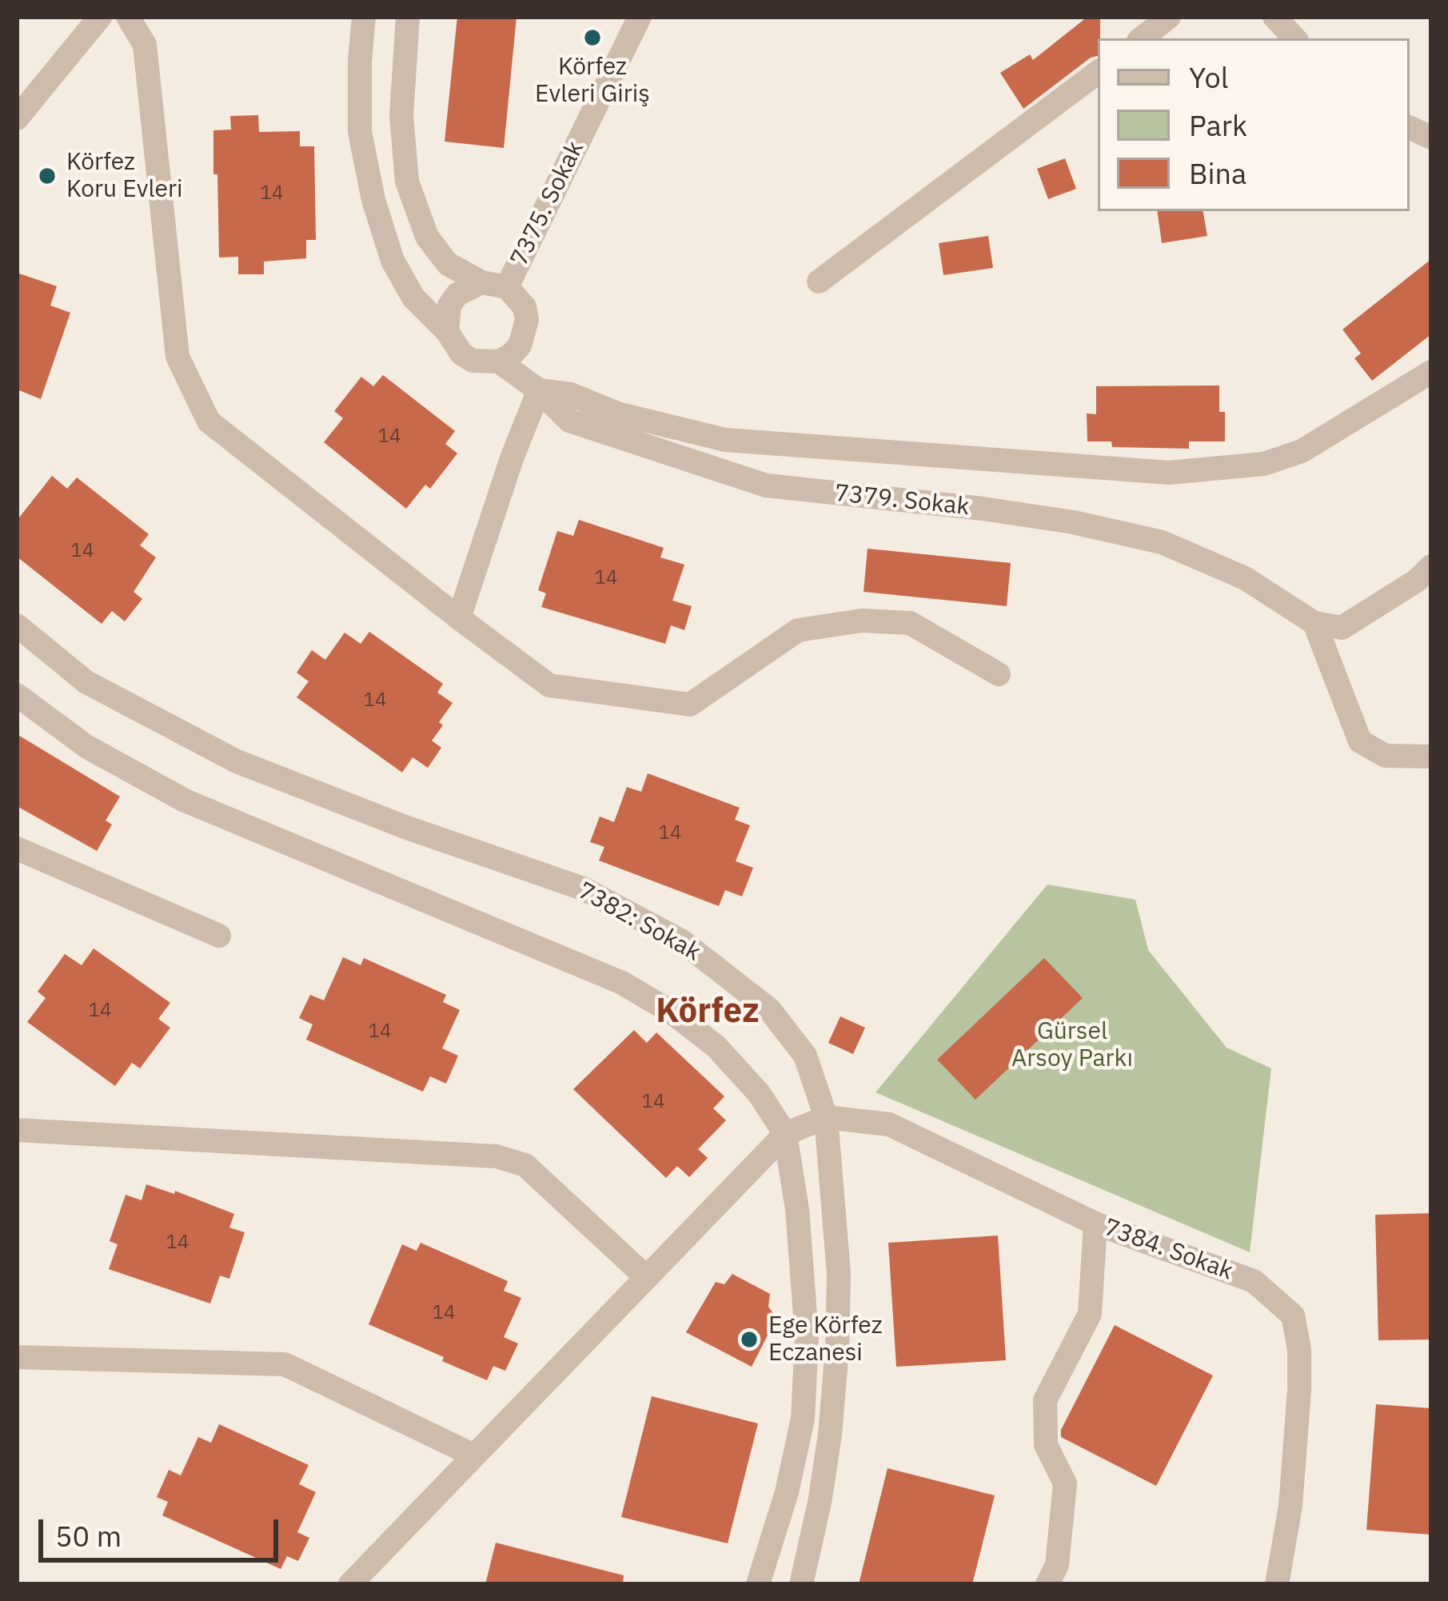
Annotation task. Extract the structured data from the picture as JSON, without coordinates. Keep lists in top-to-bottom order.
{
  "streets": {
    "street": [
      "7375. Sokak",
      "7379. Sokak",
      "7382: Sokak",
      "7384. Sokak"
    ]
  },
  "crossings": [
    ["7375. Sokak", "7379. Sokak"],
    ["7382: Sokak", "7384. Sokak"]
  ],
  "districts": ["Körfez"],
  "parks": ["Gürsel Arsoy Parkı"],
  "places": ["Körfez Evleri Giriş", "Körfez Koru Evleri", "Ege Körfez Eczanesi"],
  "house_numbers": [
    "14",
    "14",
    "14",
    "14",
    "14",
    "14",
    "14",
    "14",
    "14",
    "14",
    "14"
  ],
  "legend": ["Yol", "Park", "Bina"],
  "scale_bar": "50 m"
}
